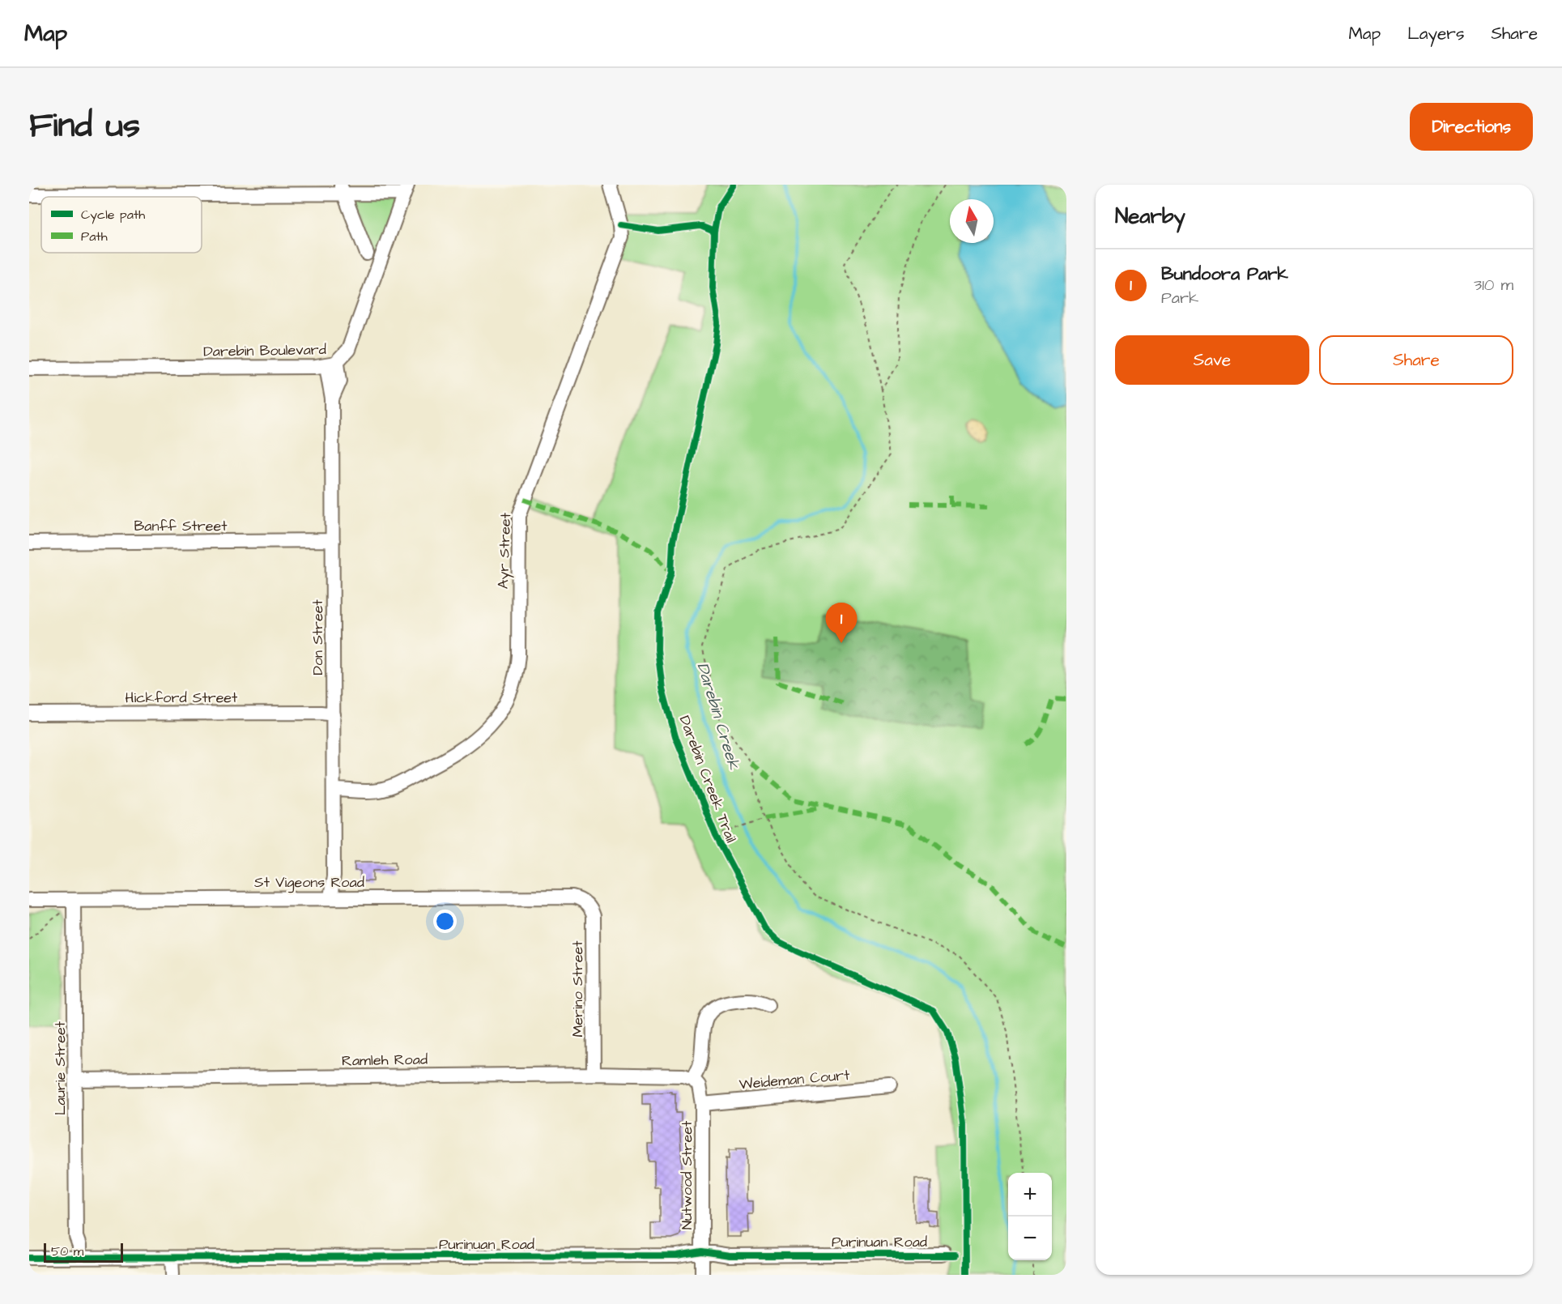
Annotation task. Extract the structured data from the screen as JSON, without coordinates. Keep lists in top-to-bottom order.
{
  "streets": {
    "street": [
      "Darebin Boulevard",
      "Banff Street",
      "Ayr Street",
      "Don Street",
      "Hickford Street",
      "St Vigeons Road",
      "Merino Street",
      "Ramleh Road",
      "Laurie Street",
      "Weideman Court",
      "Nutwood Street",
      "Purinuan Road"
    ],
    "cycle path": ["Darebin Creek Trail"]
  },
  "crossings": [
    ["Darebin Boulevard", "Don Street"],
    ["Banff Street", "Don Street"],
    ["Ayr Street", "Don Street"],
    ["Don Street", "Hickford Street"],
    ["Don Street", "St Vigeons Road"],
    ["St Vigeons Road", "Merino Street"],
    ["St Vigeons Road", "Laurie Street"],
    ["Merino Street", "Ramleh Road"],
    ["Ramleh Road", "Laurie Street"],
    ["Ramleh Road", "Nutwood Street"],
    ["Laurie Street", "Purinuan Road"],
    ["Weideman Court", "Nutwood Street"],
    ["Nutwood Street", "Purinuan Road"]
  ],
  "water": ["Darebin Creek"],
  "legend": ["Cycle path", "Path"],
  "scale_bar": "50 m",
  "north": "top",
  "page": {
    "header": "Map",
    "nav": ["Map", "Layers", "Share"],
    "title": "Find us",
    "buttons": [
      "Directions",
      ["Save", "Share"]
    ],
    "heading": "Nearby",
    "list": [
      {
        "mark": "1",
        "name": "Bundoora Park",
        "note": "Park",
        "value": "310 m"
      }
    ],
    "pins": "1",
    "map_buttons": ["+", "−"],
    "scale": "50 m"
  }
}
